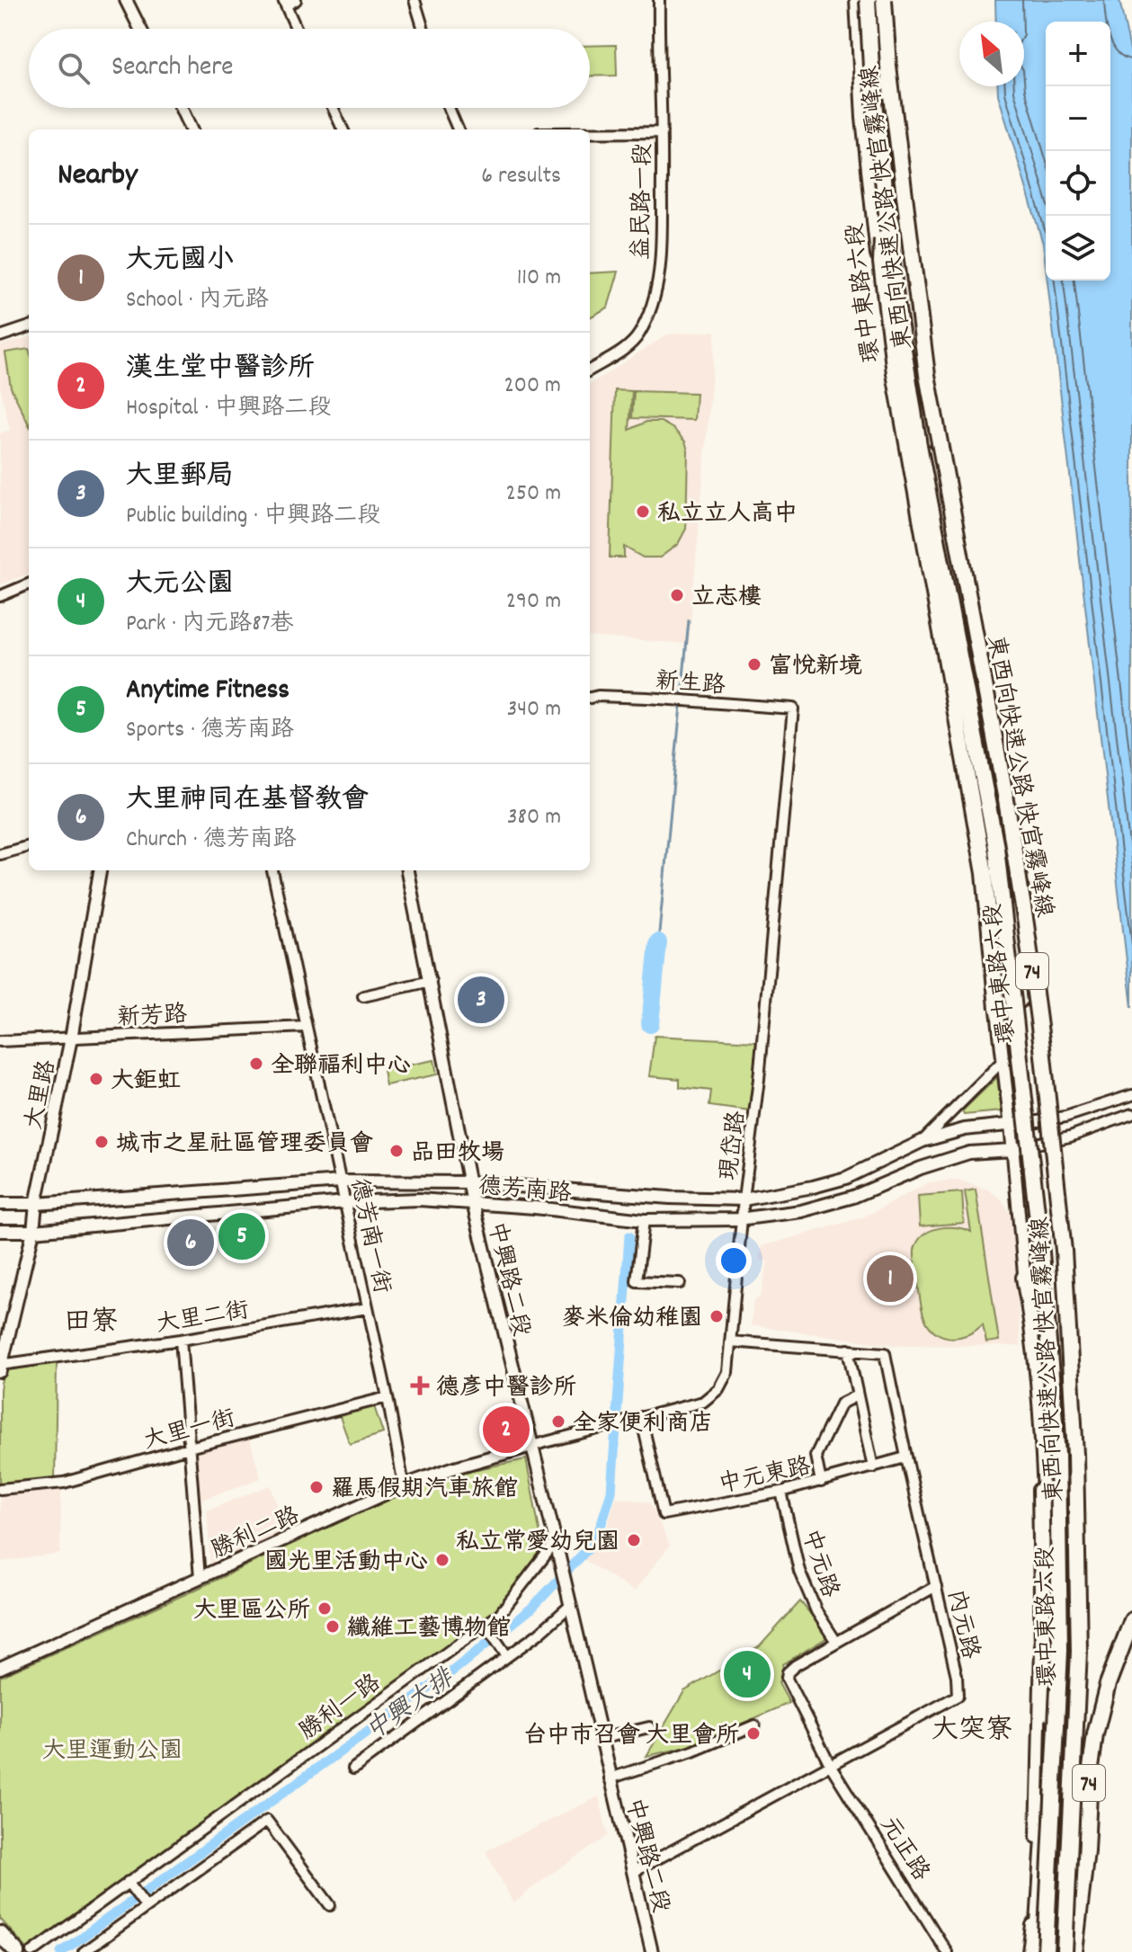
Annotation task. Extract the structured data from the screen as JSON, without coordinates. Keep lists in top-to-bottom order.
{
  "streets": {
    "main road": ["東西向快速公路 快官霧峰線", "74"],
    "street": [
      "益民路一段",
      "環中東路六段",
      "新生路",
      "新芳路",
      "大里路",
      "現岱路",
      "德芳南路",
      "德芳南一街",
      "中興路二段",
      "大里二街",
      "大里一街",
      "中元東路",
      "勝利二路",
      "中元路",
      "內元路",
      "勝利一路",
      "元正路"
    ]
  },
  "crossings": [
    ["環中東路六段", "德芳南路"],
    ["新生路", "現岱路"],
    ["新芳路", "大里路"],
    ["新芳路", "德芳南一街"],
    ["大里路", "德芳南路"],
    ["大里路", "大里二街"],
    ["現岱路", "德芳南路"],
    ["現岱路", "中興路二段"],
    ["現岱路", "中元東路"],
    ["現岱路", "勝利二路"],
    ["現岱路", "內元路"],
    ["德芳南路", "德芳南一街"],
    ["德芳南路", "中興路二段"],
    ["德芳南一街", "大里二街"],
    ["德芳南一街", "大里一街"],
    ["德芳南一街", "勝利二路"],
    ["中興路二段", "勝利二路"],
    ["中興路二段", "內元路"],
    ["中興路二段", "勝利一路"],
    ["中元東路", "中元路"],
    ["中元東路", "內元路"],
    ["中元路", "元正路"],
    ["內元路", "元正路"]
  ],
  "districts": ["田寮", "大突寮"],
  "water": ["中興大排"],
  "parks": ["大里運動公園"],
  "places": {
    "other": [
      "私立立人高中",
      "立志樓",
      "富悅新境",
      "全聯福利中心",
      "大鉅虹",
      "城市之星社區管理委員會",
      "品田牧場",
      "麥米倫幼稚園",
      "全家便利商店",
      "羅馬假期汽車旅館",
      "私立常愛幼兒園",
      "國光里活動中心",
      "大里區公所",
      "纖維工藝博物館",
      "台中市召會 大里會所"
    ],
    "health": ["德彥中醫診所"]
  },
  "north": "top left",
  "page": {
    "map_buttons": ["+", "−"],
    "search": "Search here",
    "heading": ["Nearby", "6 results"],
    "list": [
      {
        "mark": "1",
        "name": "大元國小",
        "note": "School · 內元路",
        "value": "110 m"
      },
      {
        "mark": "2",
        "name": "漢生堂中醫診所",
        "note": "Hospital · 中興路二段",
        "value": "200 m"
      },
      {
        "mark": "3",
        "name": "大里郵局",
        "note": "Public building · 中興路二段",
        "value": "250 m"
      },
      {
        "mark": "4",
        "name": "大元公園",
        "note": "Park · 內元路87巷",
        "value": "290 m"
      },
      {
        "mark": "5",
        "name": "Anytime Fitness",
        "note": "Sports · 德芳南路",
        "value": "340 m"
      },
      {
        "mark": "6",
        "name": "大里神同在基督教會",
        "note": "Church · 德芳南路",
        "value": "380 m"
      }
    ],
    "pins": [
      "3",
      "5",
      "6",
      "1",
      "2",
      "4"
    ]
  }
}
